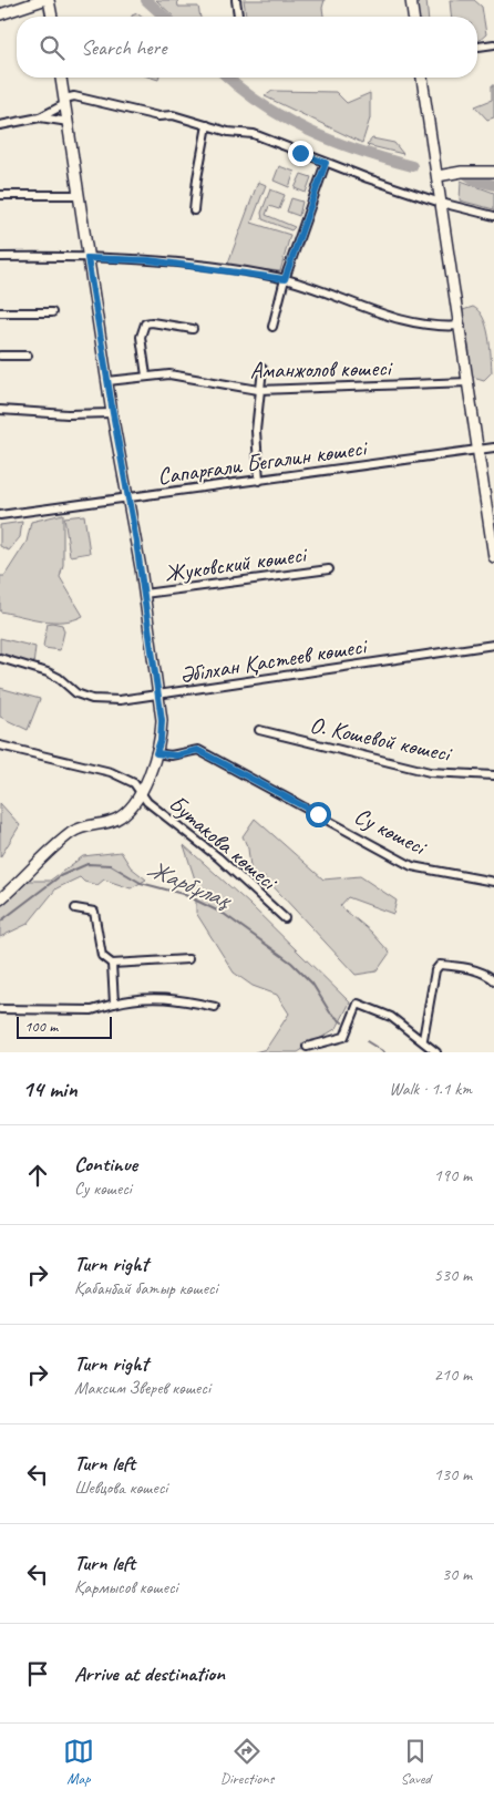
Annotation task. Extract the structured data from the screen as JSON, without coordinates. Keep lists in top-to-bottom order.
{
  "streets": {
    "street": [
      "Аманжолов көшесі",
      "Сапарғали Бегалин көшесі",
      "Жуковский көшесі",
      "Әбілхан Қастеев көшесі",
      "О. Кошевой көшесі",
      "Су көшесі",
      "Бутакова көшесі"
    ]
  },
  "water": ["Жарбұлақ"],
  "scale_bar": "100 m",
  "page": {
    "search": "Search here",
    "scale": "100 m",
    "heading": ["14 min", "Walk · 1.1 km"],
    "list": [
      ["Continue", "Су көшесі", "190 m"],
      ["Turn right", "Қабанбай батыр көшесі", "530 m"],
      ["Turn right", "Максим Зверев көшесі", "210 m"],
      ["Turn left", "Шевцова көшесі", "130 m"],
      ["Turn left", "Қармысов көшесі", "30 m"],
      "Arrive at destination"
    ],
    "nav": ["Map", "Directions", "Saved"]
  }
}
